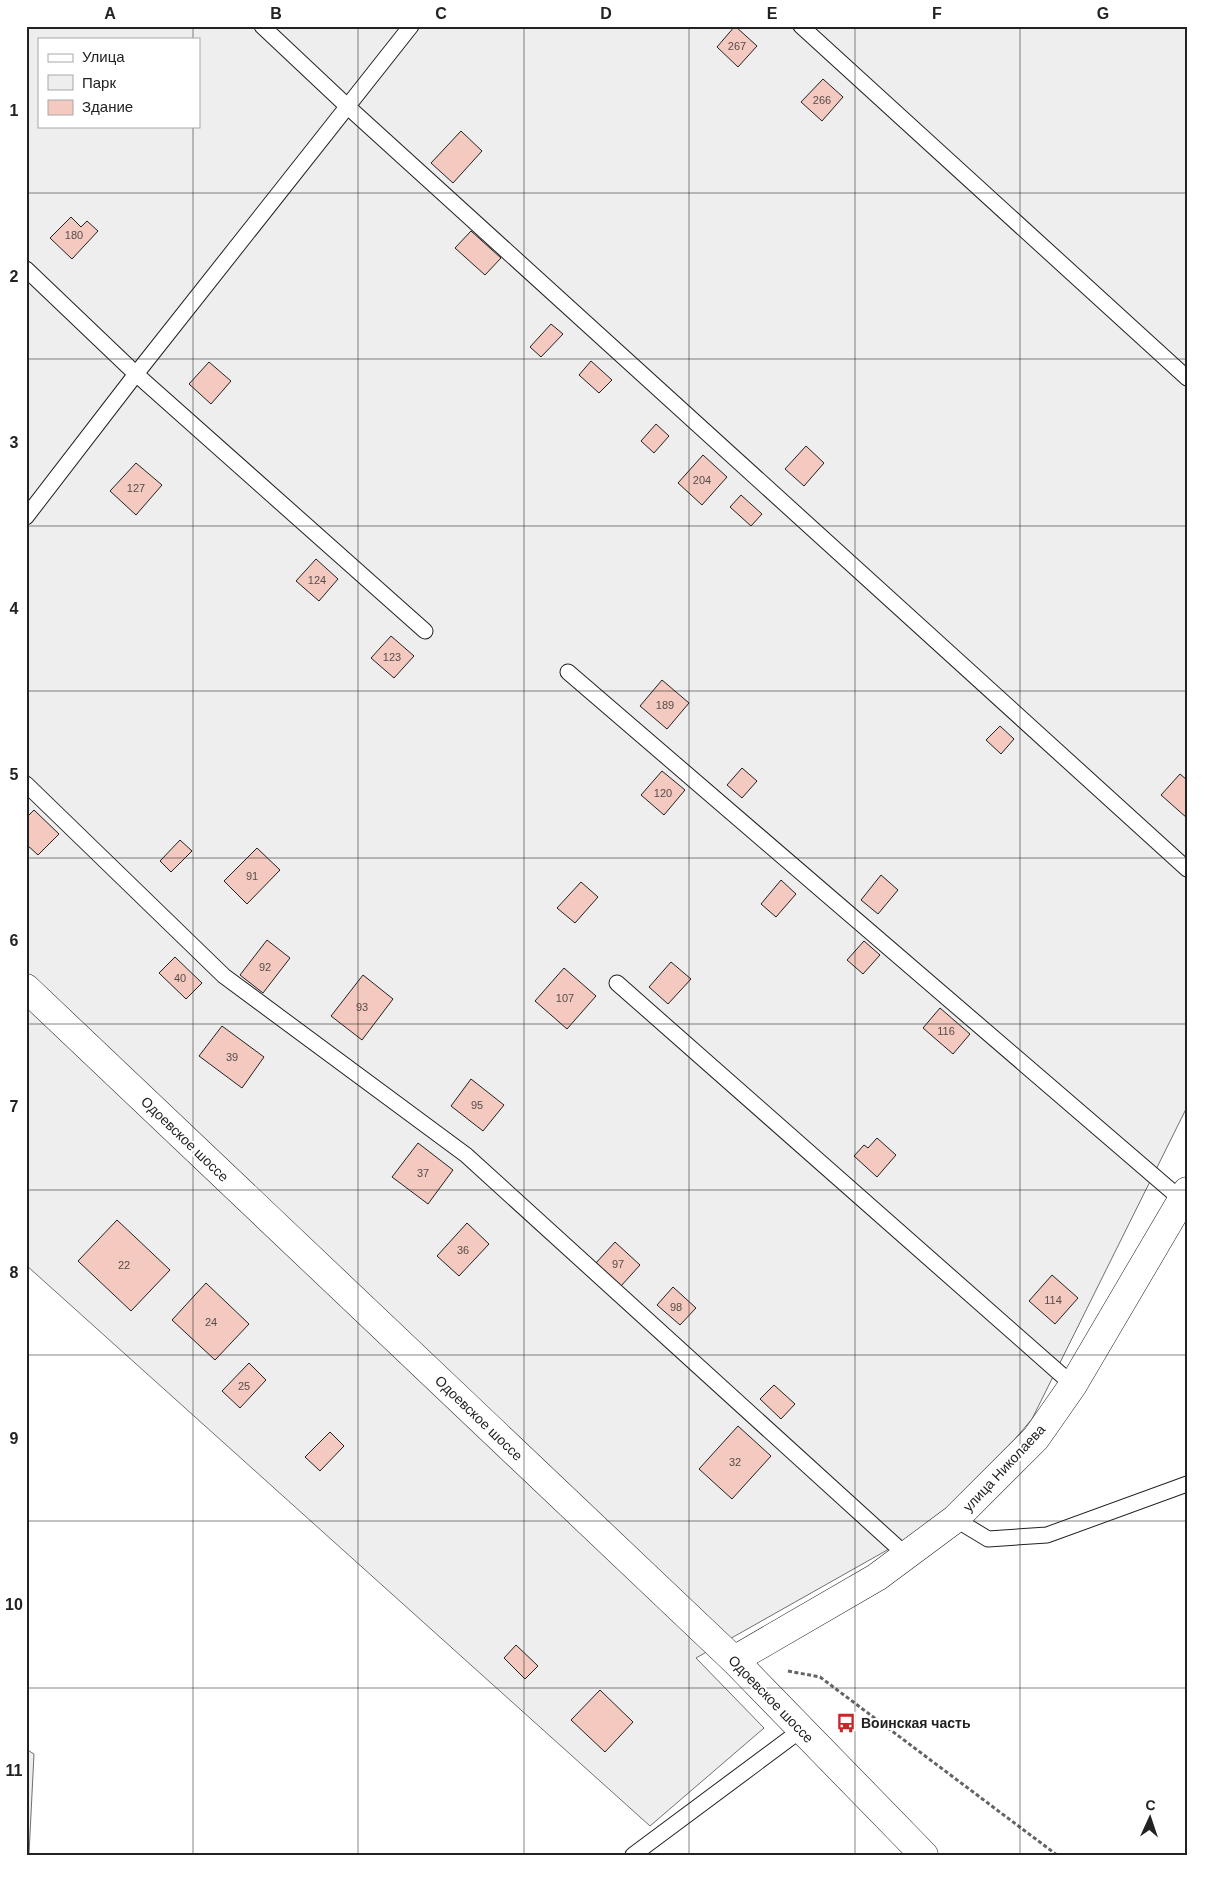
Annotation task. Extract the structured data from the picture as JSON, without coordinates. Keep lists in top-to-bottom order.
{
  "streets": {
    "main road": ["Одоевское шоссе", "улица Николаева"]
  },
  "crossings": [
    ["Одоевское шоссе", "улица Николаева"]
  ],
  "places": {
    "bus stop": ["Воинская часть"]
  },
  "house_numbers": [
    "267",
    "266",
    "180",
    "204",
    "127",
    "124",
    "123",
    "189",
    "120",
    "91",
    "92",
    "40",
    "107",
    "93",
    "116",
    "39",
    "95",
    "37",
    "36",
    "97",
    "22",
    "114",
    "98",
    "24",
    "25",
    "32"
  ],
  "legend": ["Улица", "Парк", "Здание"],
  "north": "top",
  "grid": {
    "columns": [
      "A",
      "B",
      "C",
      "D",
      "E",
      "F",
      "G"
    ],
    "rows": [
      "1",
      "2",
      "3",
      "4",
      "5",
      "6",
      "7",
      "8",
      "9",
      "10",
      "11"
    ]
  }
}
